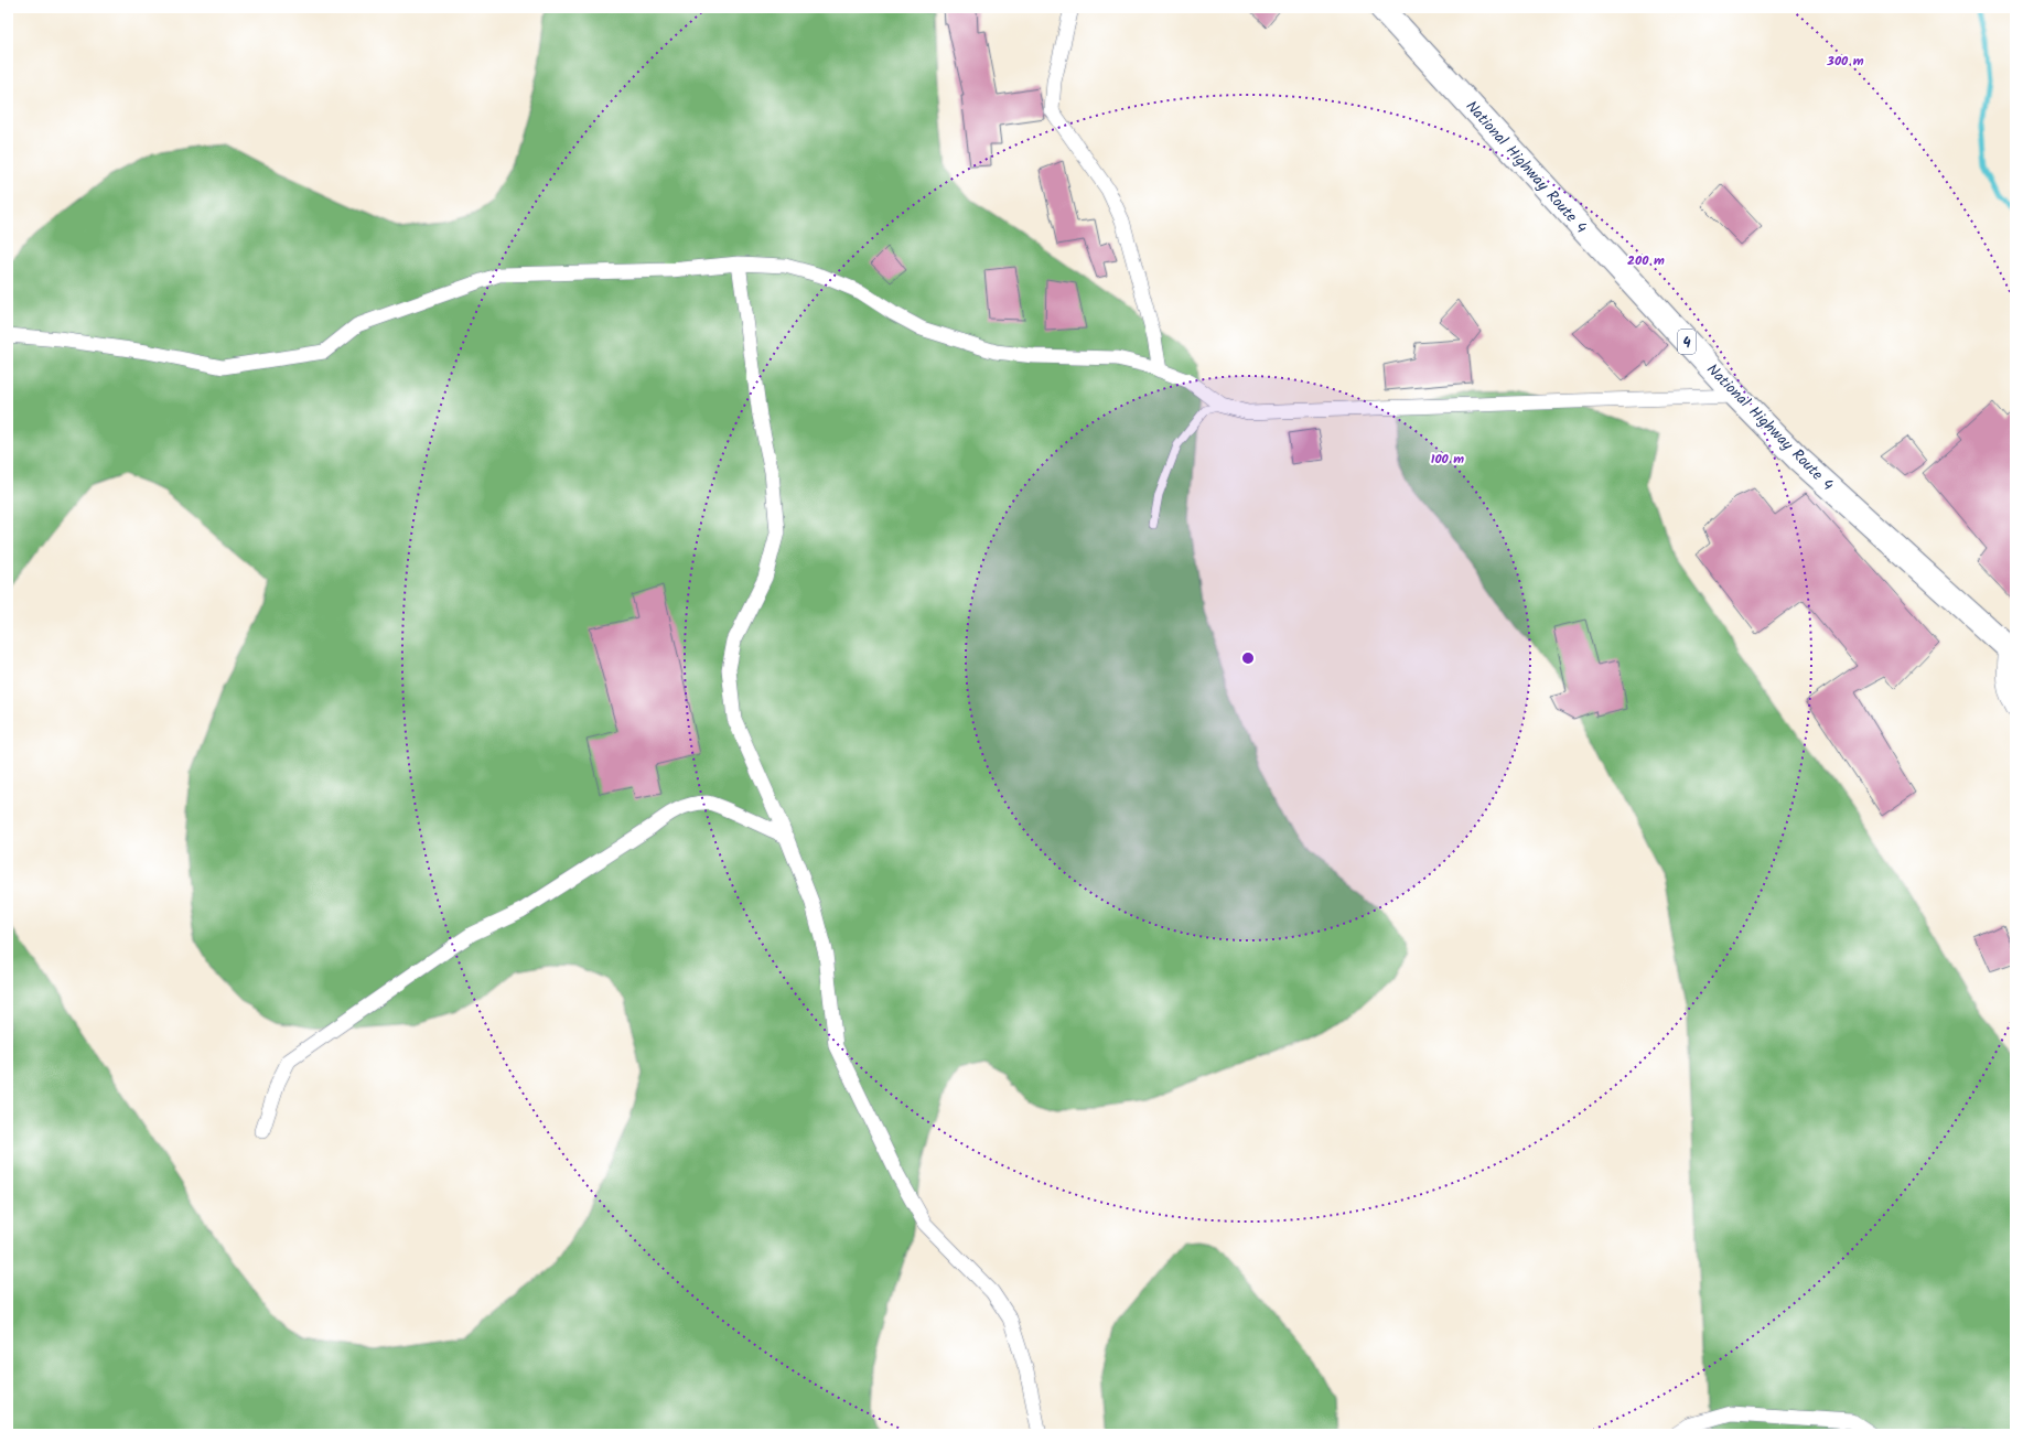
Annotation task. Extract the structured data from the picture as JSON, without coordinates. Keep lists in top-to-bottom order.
{
  "streets": {
    "highway": ["National Highway Route 4", "4"]
  },
  "rings": ["300 m", "200 m", "100 m"]
}
